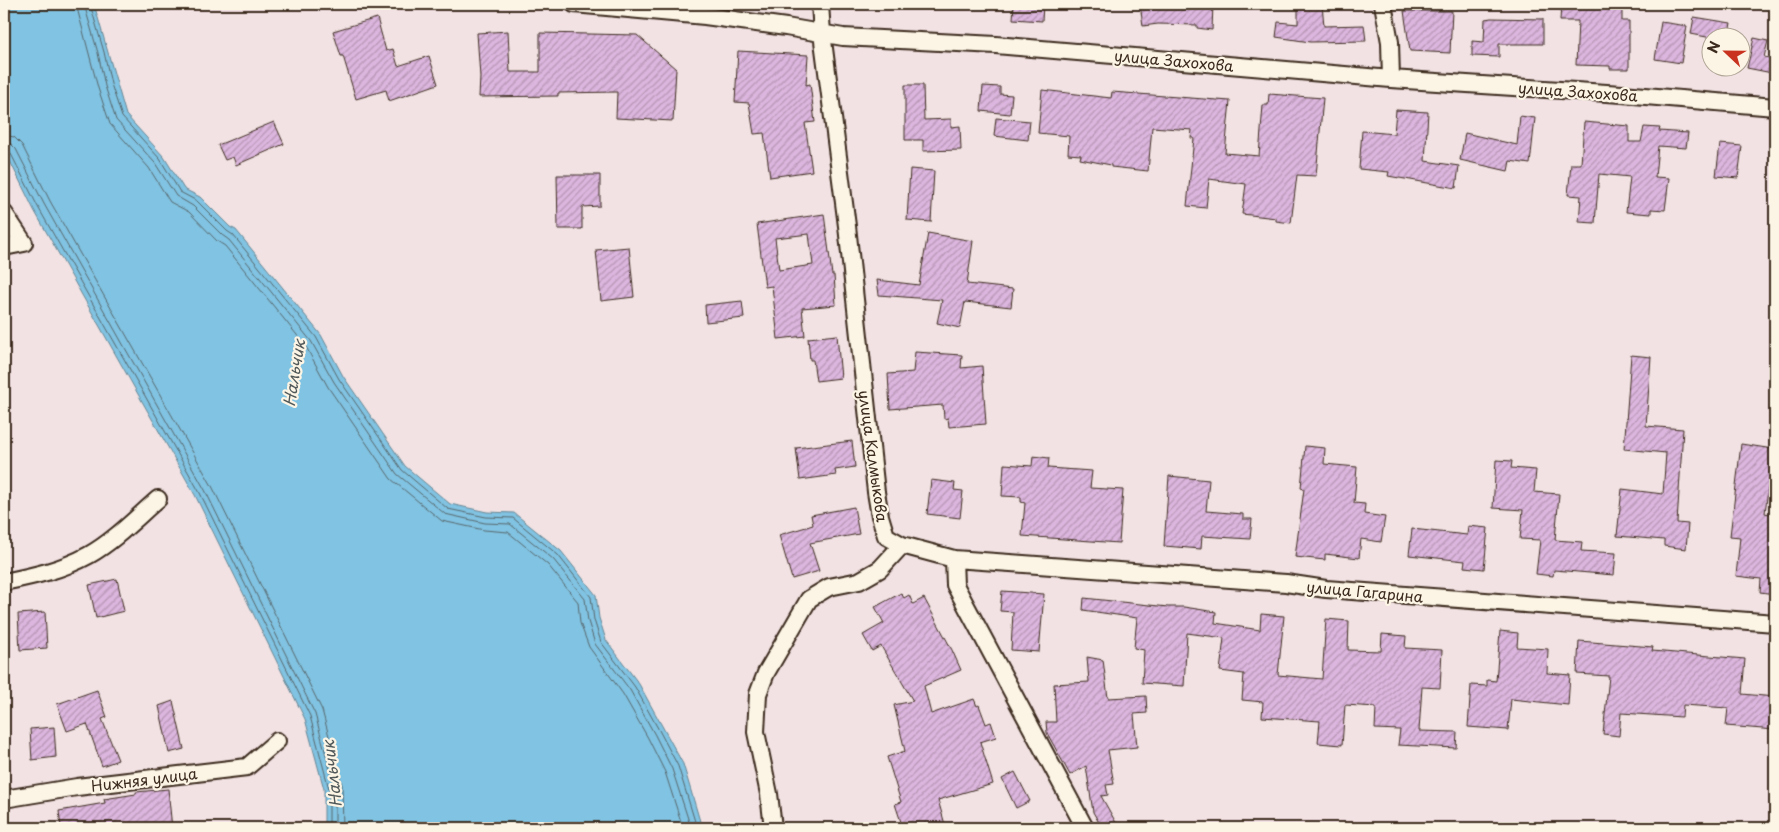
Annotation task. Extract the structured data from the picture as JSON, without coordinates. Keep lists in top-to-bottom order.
{
  "streets": {
    "street": [
      "улица Захохова",
      "улица Калмыкова",
      "улица Гагарина",
      "Нижняя улица"
    ]
  },
  "crossings": [
    ["улица Захохова", "улица Калмыкова"],
    ["улица Калмыкова", "улица Гагарина"]
  ],
  "water": ["Нальчик"],
  "north": "left"
}
